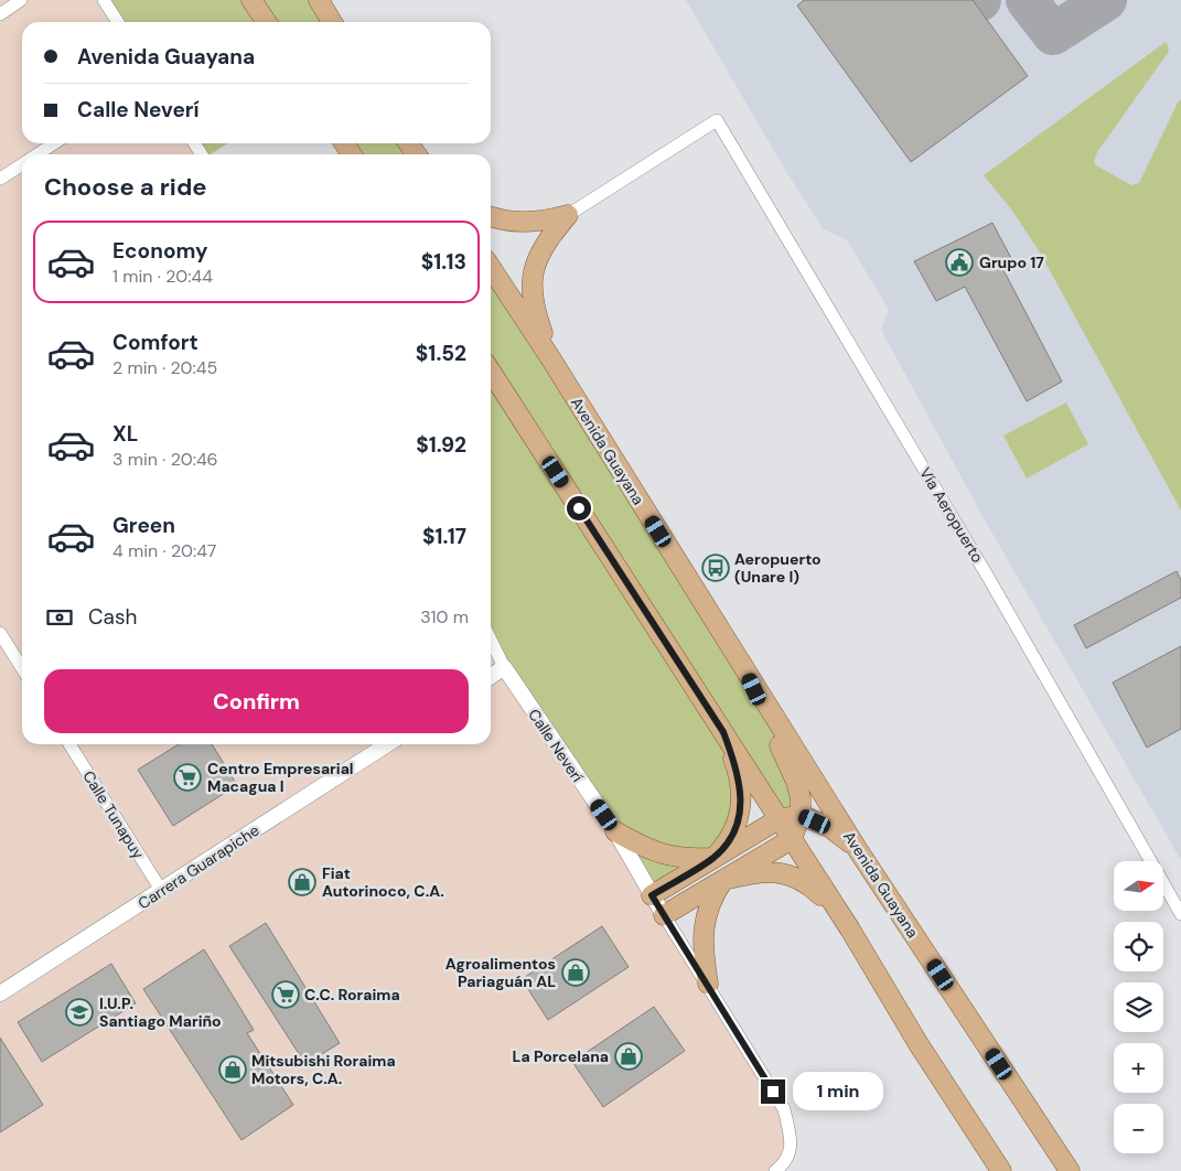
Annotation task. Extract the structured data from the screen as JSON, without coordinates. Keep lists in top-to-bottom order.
{
  "streets": {
    "main road": ["Avenida Guayana"],
    "street": [
      "Vía Aeropuerto",
      "Calle Neverí",
      "Calle Tunapuy",
      "Carrera Guarapiche"
    ]
  },
  "crossings": [
    ["Calle Tunapuy", "Carrera Guarapiche"]
  ],
  "places": {
    "public building": ["Grupo 17"],
    "bus stop": ["Aeropuerto (Unare I)"],
    "supermarket": ["Centro Empresarial Macagua I", "C.C. Roraima"],
    "shop": [
      "Fiat Autorinoco, C.A.",
      "Agroalimentos Pariaguán AL",
      "La Porcelana",
      "Mitsubishi Roraima Motors, C.A."
    ],
    "school or university": ["I.U.P. Santiago Mariño"]
  },
  "north": "right",
  "page": {
    "banner": ["Avenida Guayana", "Calle Neverí"],
    "heading": "Choose a ride",
    "list": [
      {
        "name": "Economy",
        "note": "1 min · 20:44",
        "value": "$1.13"
      },
      {
        "name": "Comfort",
        "note": "2 min · 20:45",
        "value": "$1.52"
      },
      {
        "name": "XL",
        "note": "3 min · 20:46",
        "value": "$1.92"
      },
      {
        "name": "Green",
        "note": "4 min · 20:47",
        "value": "$1.17"
      }
    ],
    "pay": ["Cash", "310 m"],
    "buttons": "Confirm",
    "map_buttons": ["+", "−"],
    "bubble": "1 min"
  }
}
